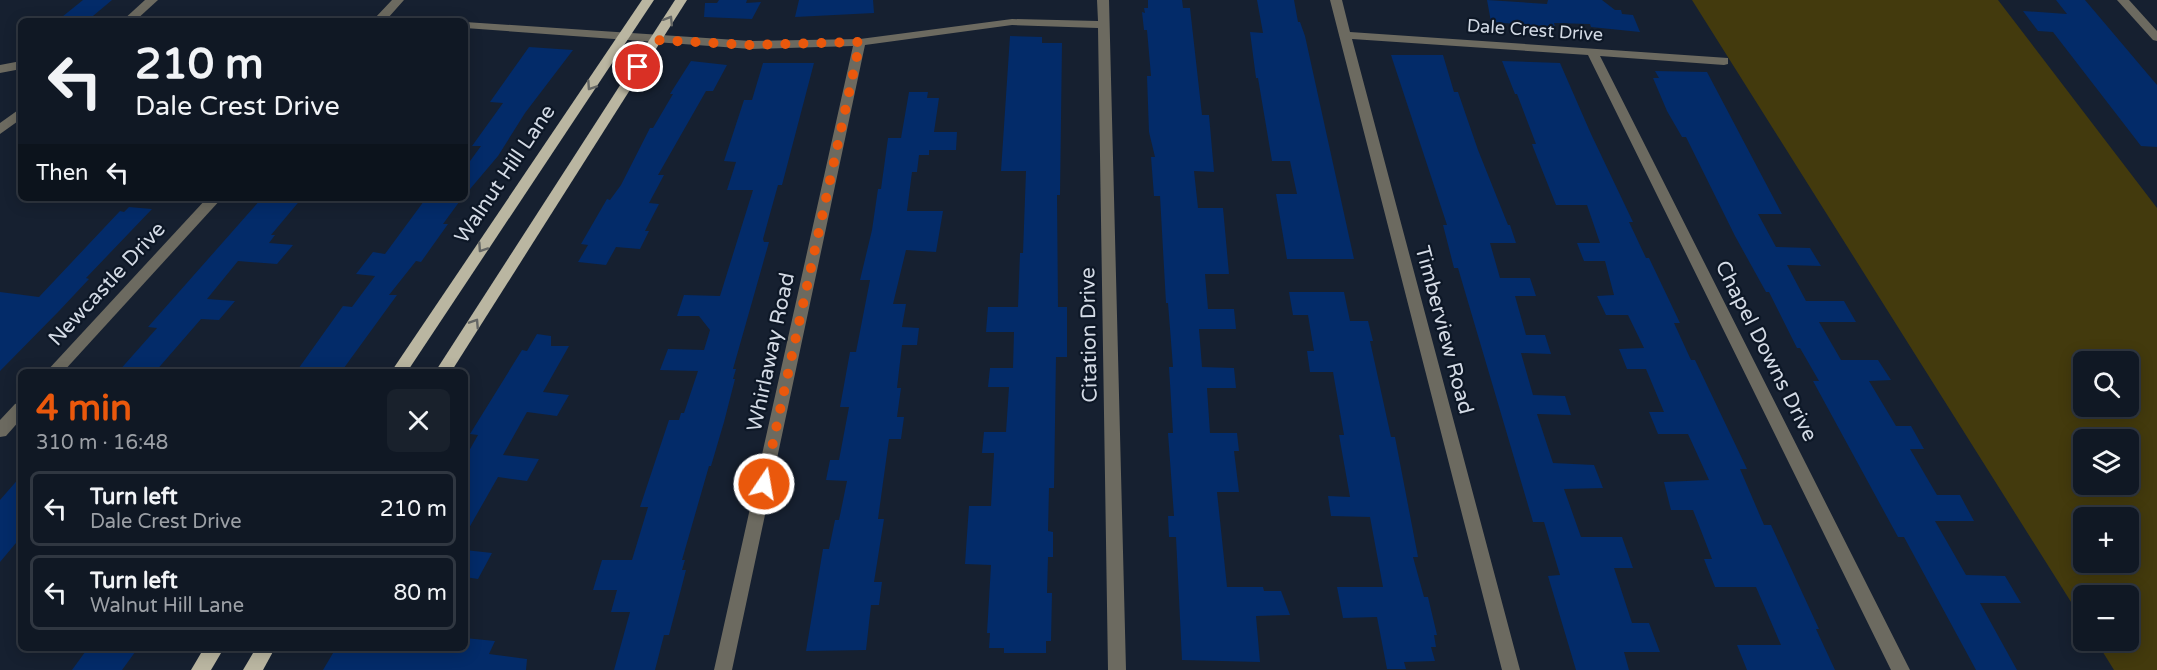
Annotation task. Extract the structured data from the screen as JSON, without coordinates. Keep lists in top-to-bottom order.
{
  "streets": {
    "main road": ["Walnut Hill Lane"],
    "street": [
      "Dale Crest Drive",
      "Newcastle Drive",
      "Timberview Road",
      "Citation Drive",
      "Chapel Downs Drive",
      "Whirlaway Road"
    ]
  },
  "crossings": [
    ["Dale Crest Drive", "Timberview Road"],
    ["Dale Crest Drive", "Chapel Downs Drive"]
  ],
  "page": {
    "turn": ["210 m", "Dale Crest Drive"],
    "then": "Then",
    "map_buttons": ["+", "−"],
    "heading": ["4 min", "310 m · 16:48"],
    "list": [
      {
        "name": "Turn left",
        "note": "Dale Crest Drive",
        "value": "210 m"
      },
      {
        "name": "Turn left",
        "note": "Walnut Hill Lane",
        "value": "80 m"
      }
    ]
  }
}
